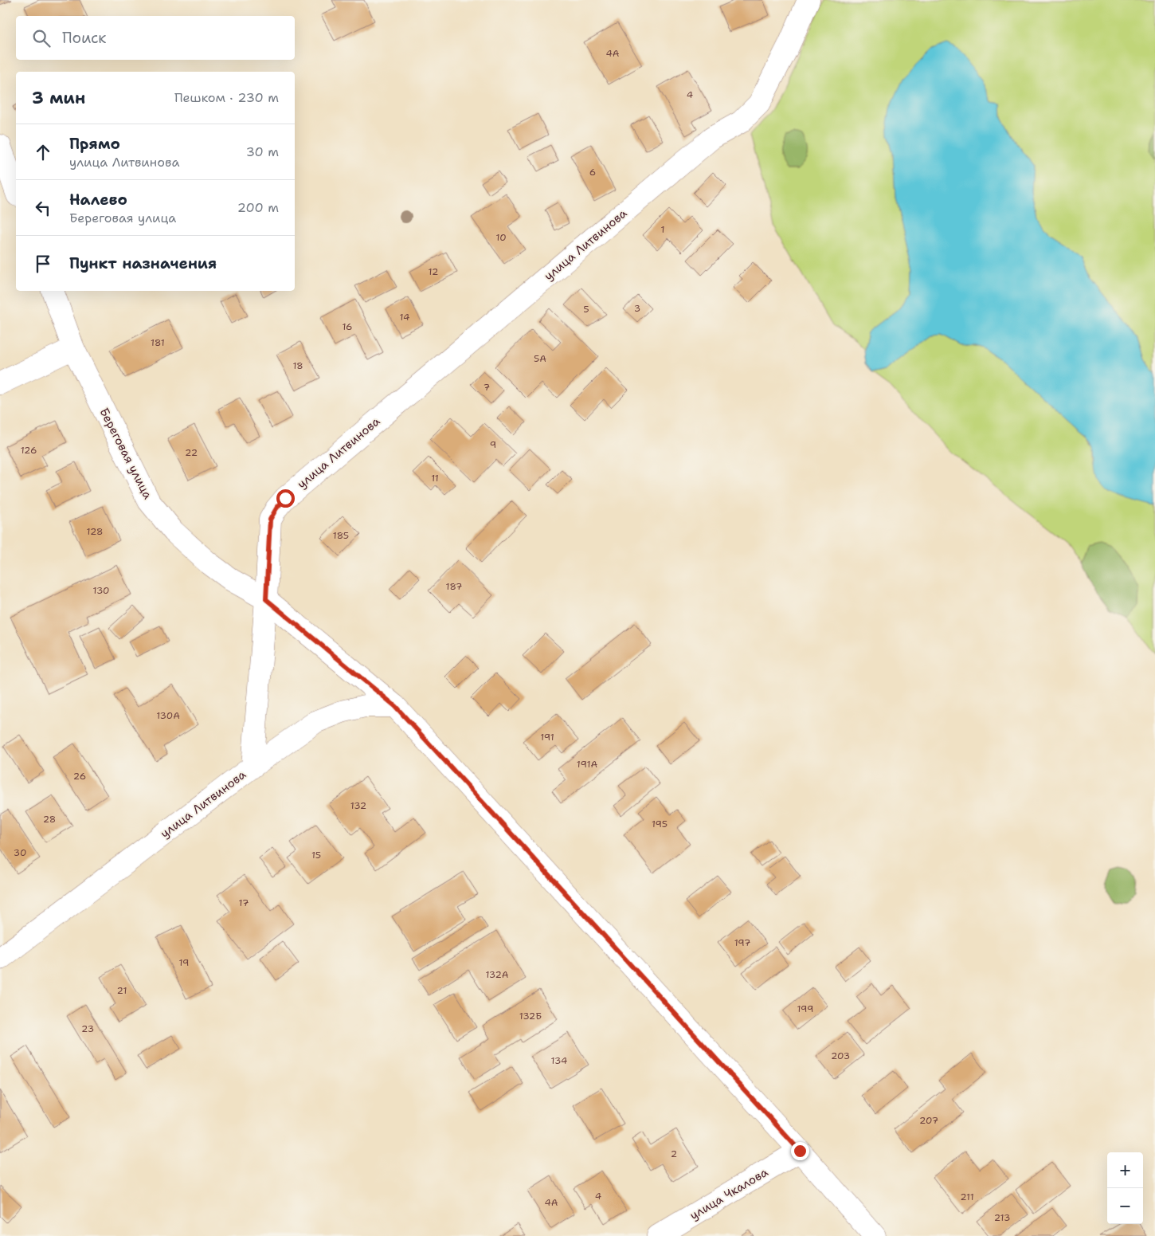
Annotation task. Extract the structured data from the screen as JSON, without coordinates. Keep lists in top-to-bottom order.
{
  "streets": {
    "street": ["улица Литвинова", "Береговая улица", "улица Чкалова"]
  },
  "crossings": [
    ["улица Литвинова", "Береговая улица"],
    ["Береговая улица", "улица Чкалова"]
  ],
  "house_numbers": [
    "4А",
    "4",
    "6",
    "1",
    "10",
    "12",
    "3",
    "5",
    "14",
    "16",
    "181",
    "5А",
    "18",
    "7",
    "9",
    "126",
    "22",
    "11",
    "128",
    "185",
    "187",
    "130",
    "130А",
    "191",
    "191А",
    "26",
    "132",
    "28",
    "195",
    "30",
    "15",
    "17",
    "197",
    "19",
    "132А",
    "21",
    "199",
    "132Б",
    "23",
    "203",
    "134",
    "207",
    "2",
    "4",
    "211",
    "4А",
    "213"
  ],
  "page": {
    "search": "Поиск",
    "heading": ["3 мин", "Пешком · 230 m"],
    "list": [
      ["Прямо", "улица Литвинова", "30 m"],
      ["Налево", "Береговая улица", "200 m"],
      "Пункт назначения"
    ],
    "map_buttons": ["+", "−"]
  }
}
